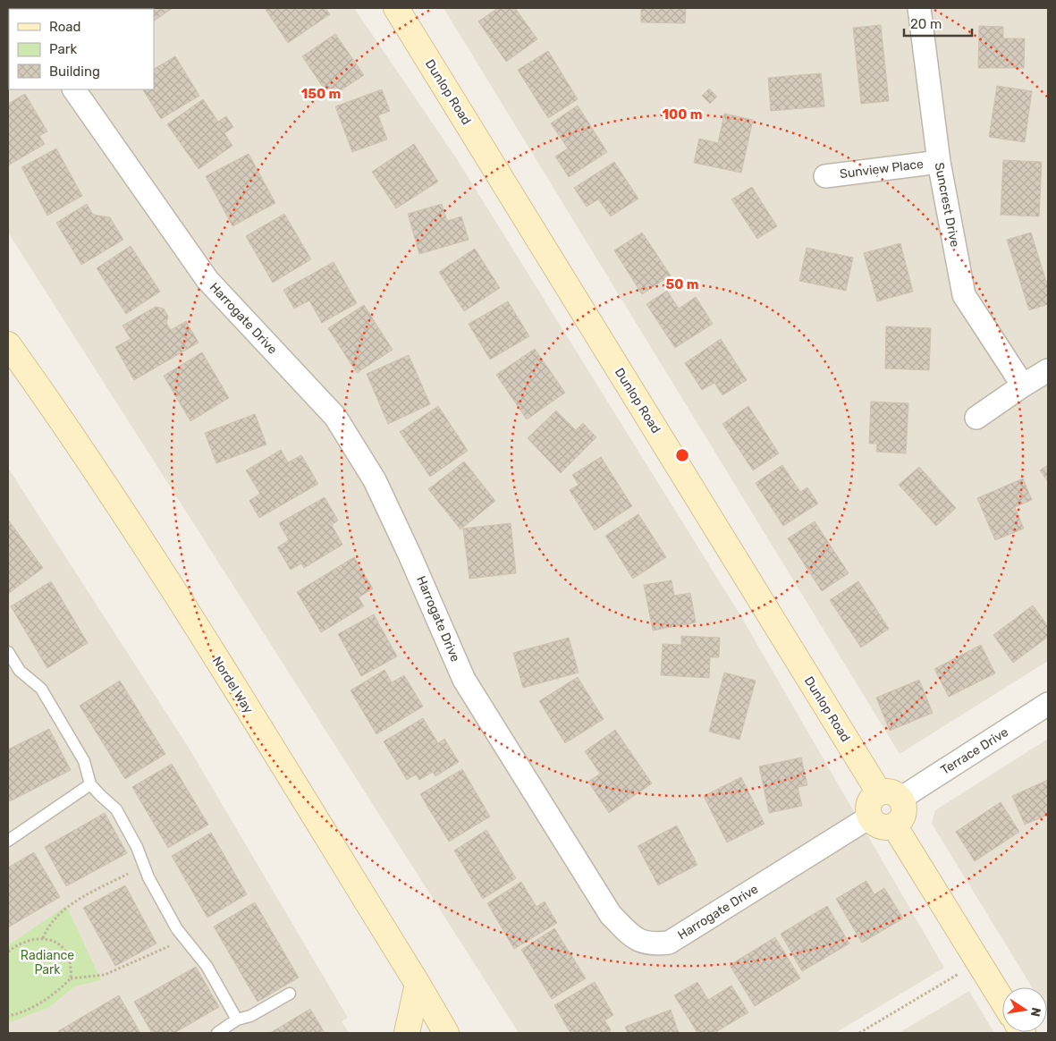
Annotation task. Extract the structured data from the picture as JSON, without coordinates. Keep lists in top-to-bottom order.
{
  "streets": {
    "street": [
      "Dunlop Road",
      "Sunview Place",
      "Suncrest Drive",
      "Harrogate Drive",
      "Nordel Way",
      "Terrace Drive"
    ]
  },
  "crossings": [
    ["Dunlop Road", "Harrogate Drive"],
    ["Dunlop Road", "Terrace Drive"],
    ["Sunview Place", "Suncrest Drive"],
    ["Harrogate Drive", "Terrace Drive"]
  ],
  "parks": ["Radiance Park"],
  "legend": ["Road", "Park", "Building"],
  "scale_bar": "20 m",
  "north": "right",
  "rings": ["150 m", "100 m", "50 m"]
}
